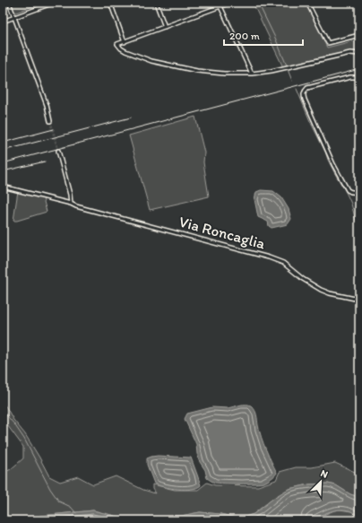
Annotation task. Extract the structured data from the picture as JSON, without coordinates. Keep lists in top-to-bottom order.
{
  "streets": {
    "street": ["Via Roncaglia"]
  },
  "scale_bar": "200 m",
  "north": "top right"
}
